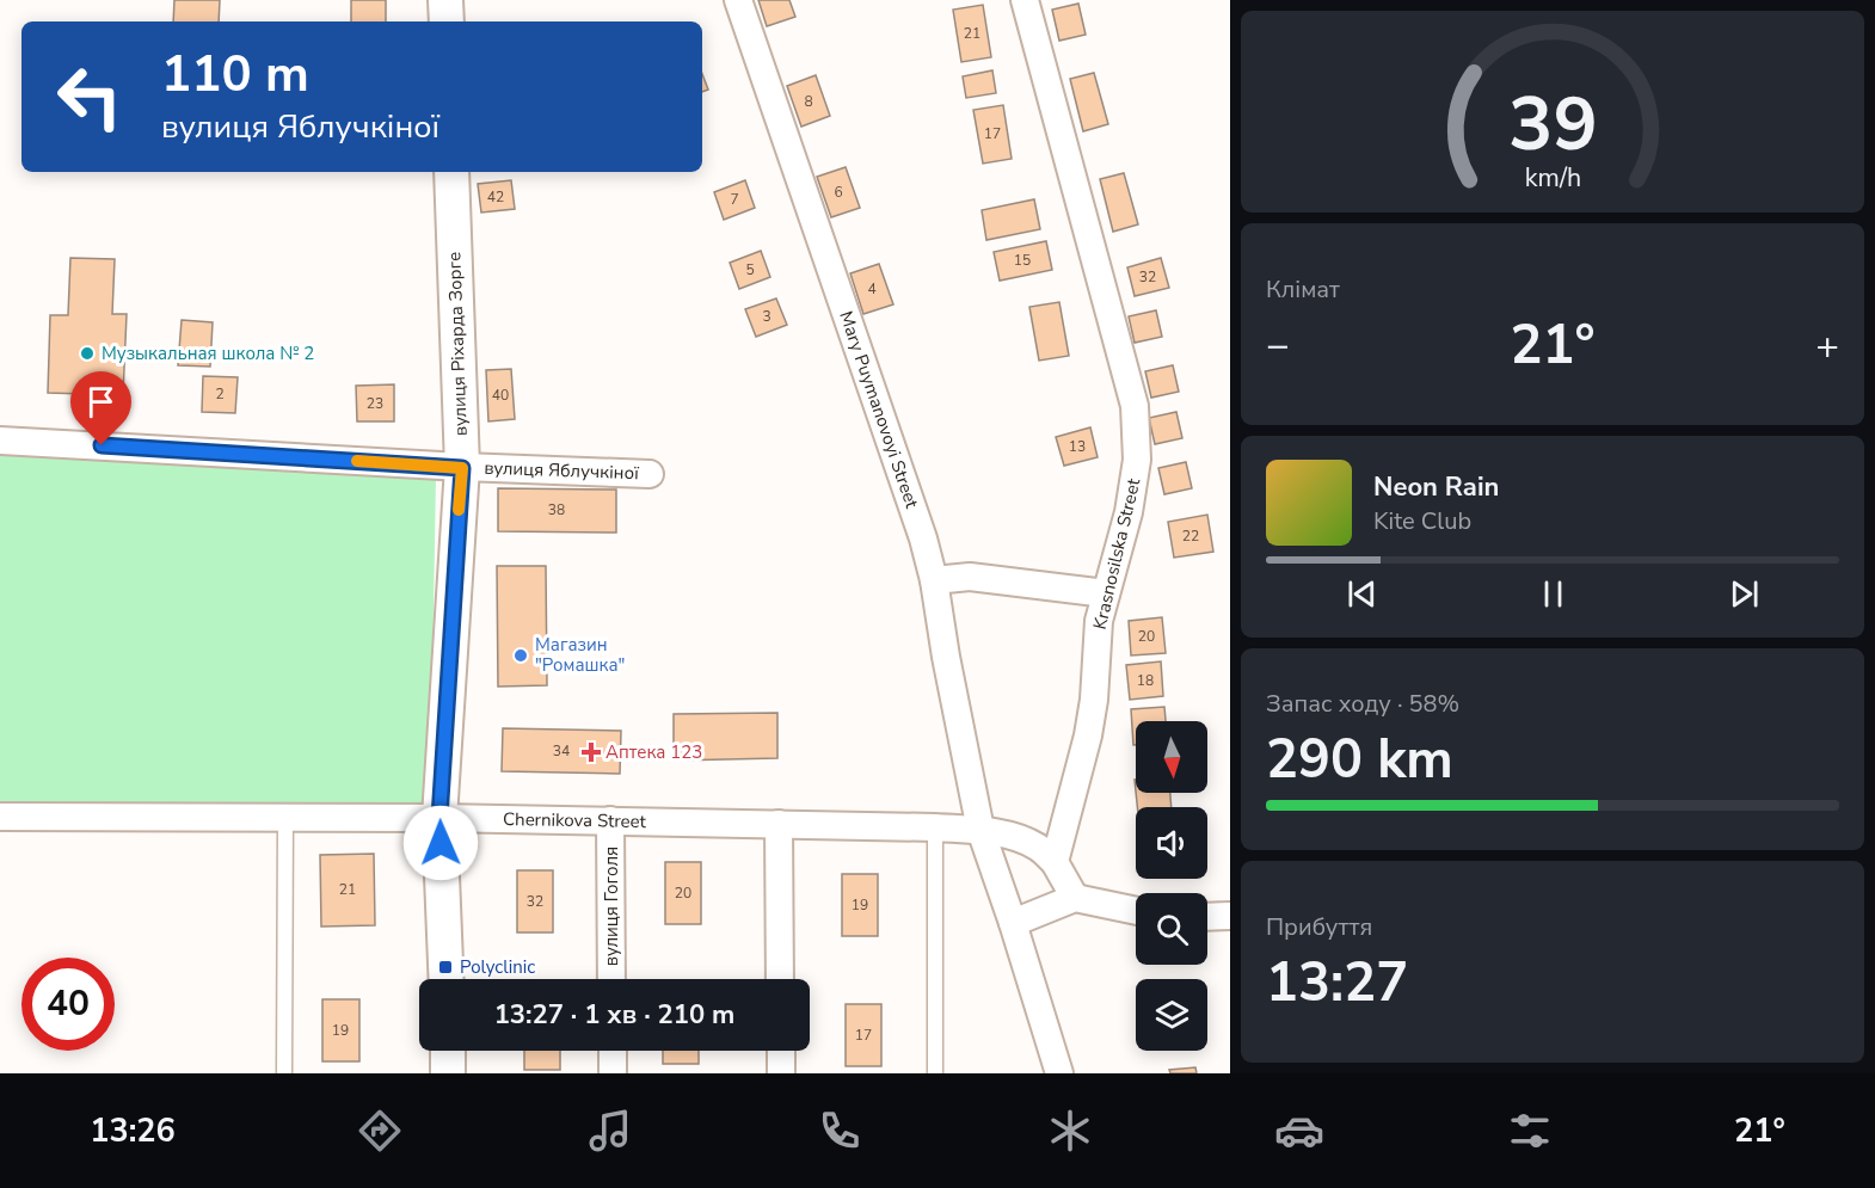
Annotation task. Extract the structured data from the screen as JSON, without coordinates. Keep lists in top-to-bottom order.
{
  "streets": {
    "street": [
      "вулиця Ріхарда Зорге",
      "Mary Puymanovoyi Street",
      "вулиця Яблучкіної",
      "Krasnosilska Street",
      "Chernikova Street",
      "вулиця Гоголя"
    ]
  },
  "crossings": [
    ["вулиця Ріхарда Зорге", "вулиця Яблучкіної"],
    ["вулиця Ріхарда Зорге", "Chernikova Street"],
    ["Mary Puymanovoyi Street", "Chernikova Street"],
    ["Krasnosilska Street", "Chernikova Street"],
    ["Chernikova Street", "вулиця Гоголя"]
  ],
  "places": {
    "other": ["Музыкальная школа № 2", "Магазин \"Ромашка\""],
    "health": ["Аптека 123"],
    "transit": ["Polyclinic"]
  },
  "house_numbers": [
    "21",
    "8",
    "17",
    "6",
    "42",
    "7",
    "15",
    "5",
    "32",
    "4",
    "3",
    "2",
    "40",
    "23",
    "13",
    "38",
    "22",
    "20",
    "18",
    "34",
    "21",
    "20",
    "32",
    "19",
    "19",
    "17"
  ],
  "north": "bottom",
  "page": {
    "turn": ["110 m", "вулиця Яблучкіної"],
    "tile": [
      "Клімат",
      ["Запас ходу · 58%", "290 km"],
      ["Прибуття", "13:27"]
    ],
    "heat": ["−", "21°", "+"],
    "song": ["Neon Rain", "Kite Club"],
    "limit": "40",
    "trip": "13:27 · 1 хв · 210 m",
    "tabs": ["13:26", "21°"],
    "gauge": ["39", "km/h"]
  }
}
